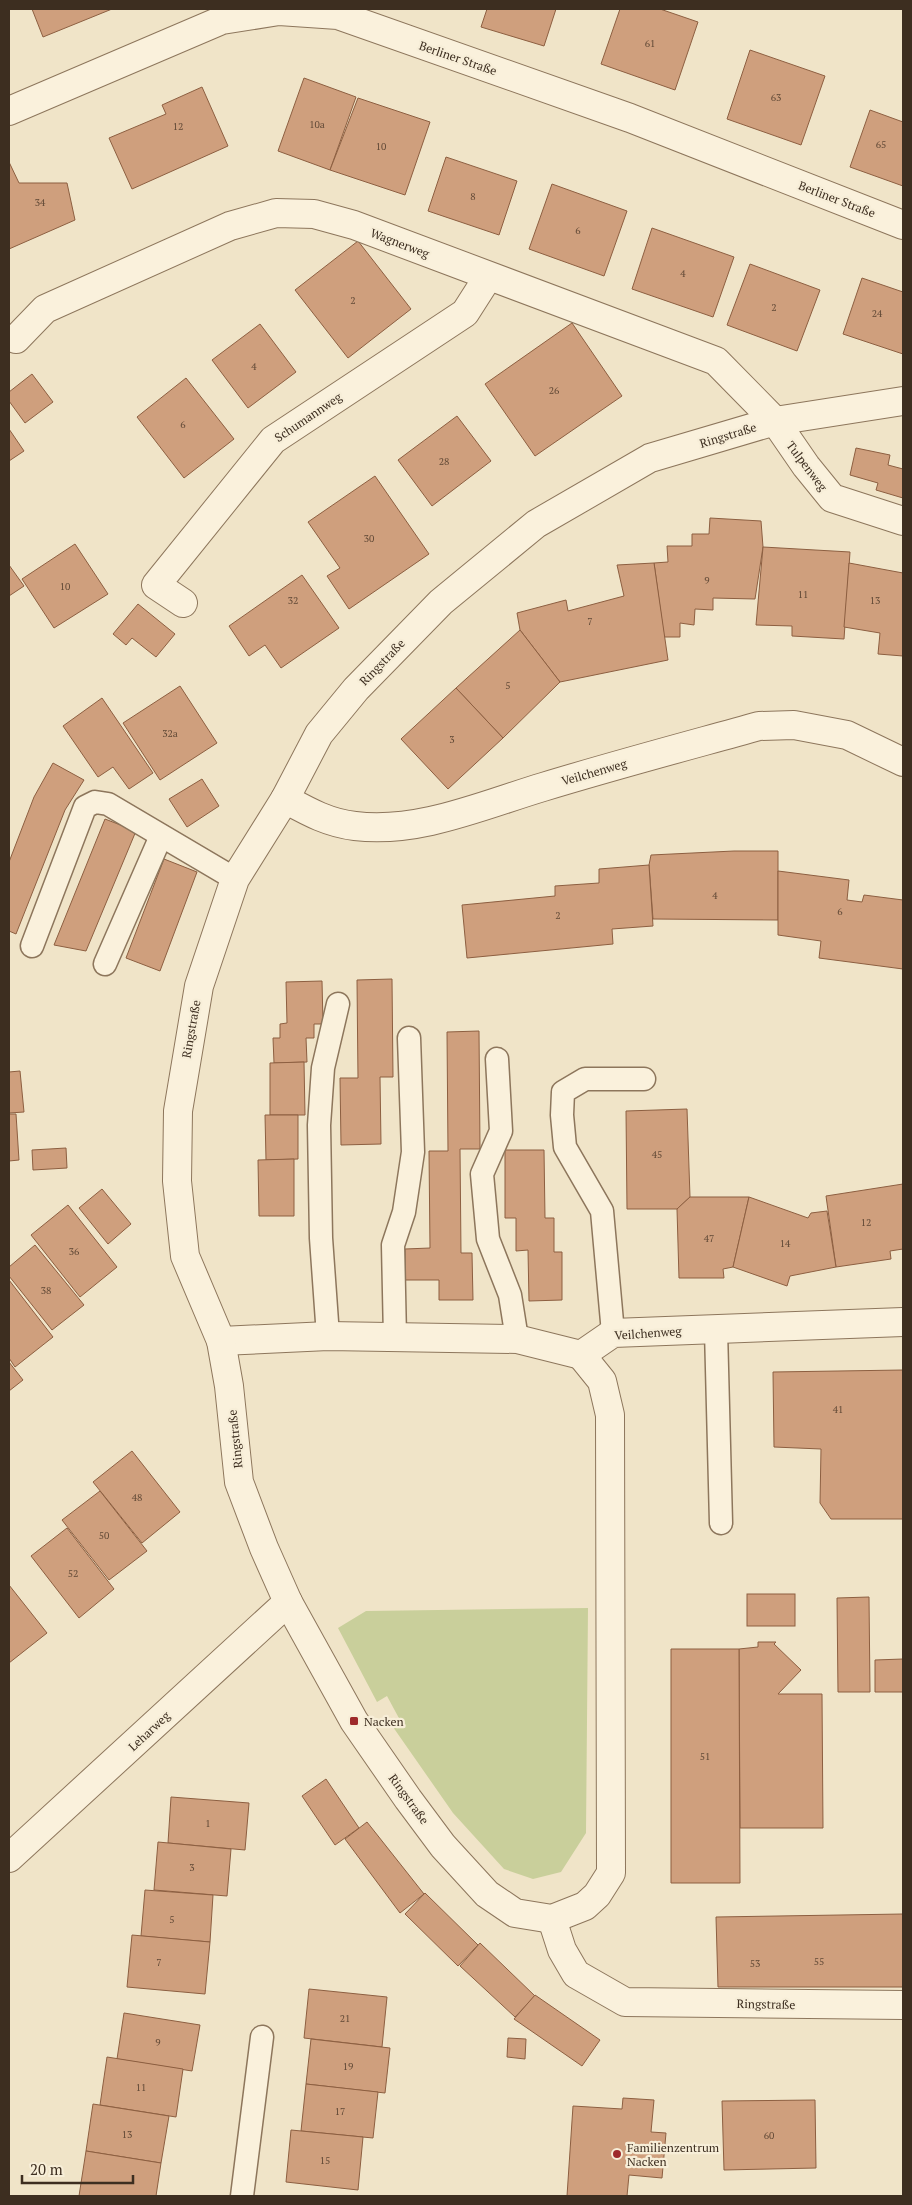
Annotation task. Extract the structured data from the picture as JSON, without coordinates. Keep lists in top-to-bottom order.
{
  "streets": {
    "street": [
      "Berliner Straße",
      "Wagnerweg",
      "Schumannweg",
      "Ringstraße",
      "Tulpenweg",
      "Veilchenweg",
      "Leharweg"
    ]
  },
  "crossings": [
    ["Wagnerweg", "Schumannweg"],
    ["Wagnerweg", "Ringstraße"],
    ["Wagnerweg", "Tulpenweg"],
    ["Ringstraße", "Tulpenweg"],
    ["Ringstraße", "Veilchenweg"],
    ["Ringstraße", "Leharweg"]
  ],
  "places": {
    "transit": ["Nacken"],
    "other": ["Familienzentrum Nacken"]
  },
  "house_numbers": [
    "61",
    "63",
    "10a",
    "12",
    "65",
    "10",
    "8",
    "34",
    "6",
    "4",
    "2",
    "2",
    "24",
    "4",
    "26",
    "6",
    "28",
    "30",
    "9",
    "10",
    "11",
    "32",
    "13",
    "7",
    "5",
    "32a",
    "3",
    "4",
    "6",
    "2",
    "45",
    "12",
    "47",
    "14",
    "36",
    "38",
    "41",
    "48",
    "50",
    "52",
    "51",
    "1",
    "3",
    "5",
    "55",
    "7",
    "53",
    "21",
    "9",
    "19",
    "11",
    "17",
    "13",
    "60",
    "15"
  ],
  "scale_bar": "20 m"
}
